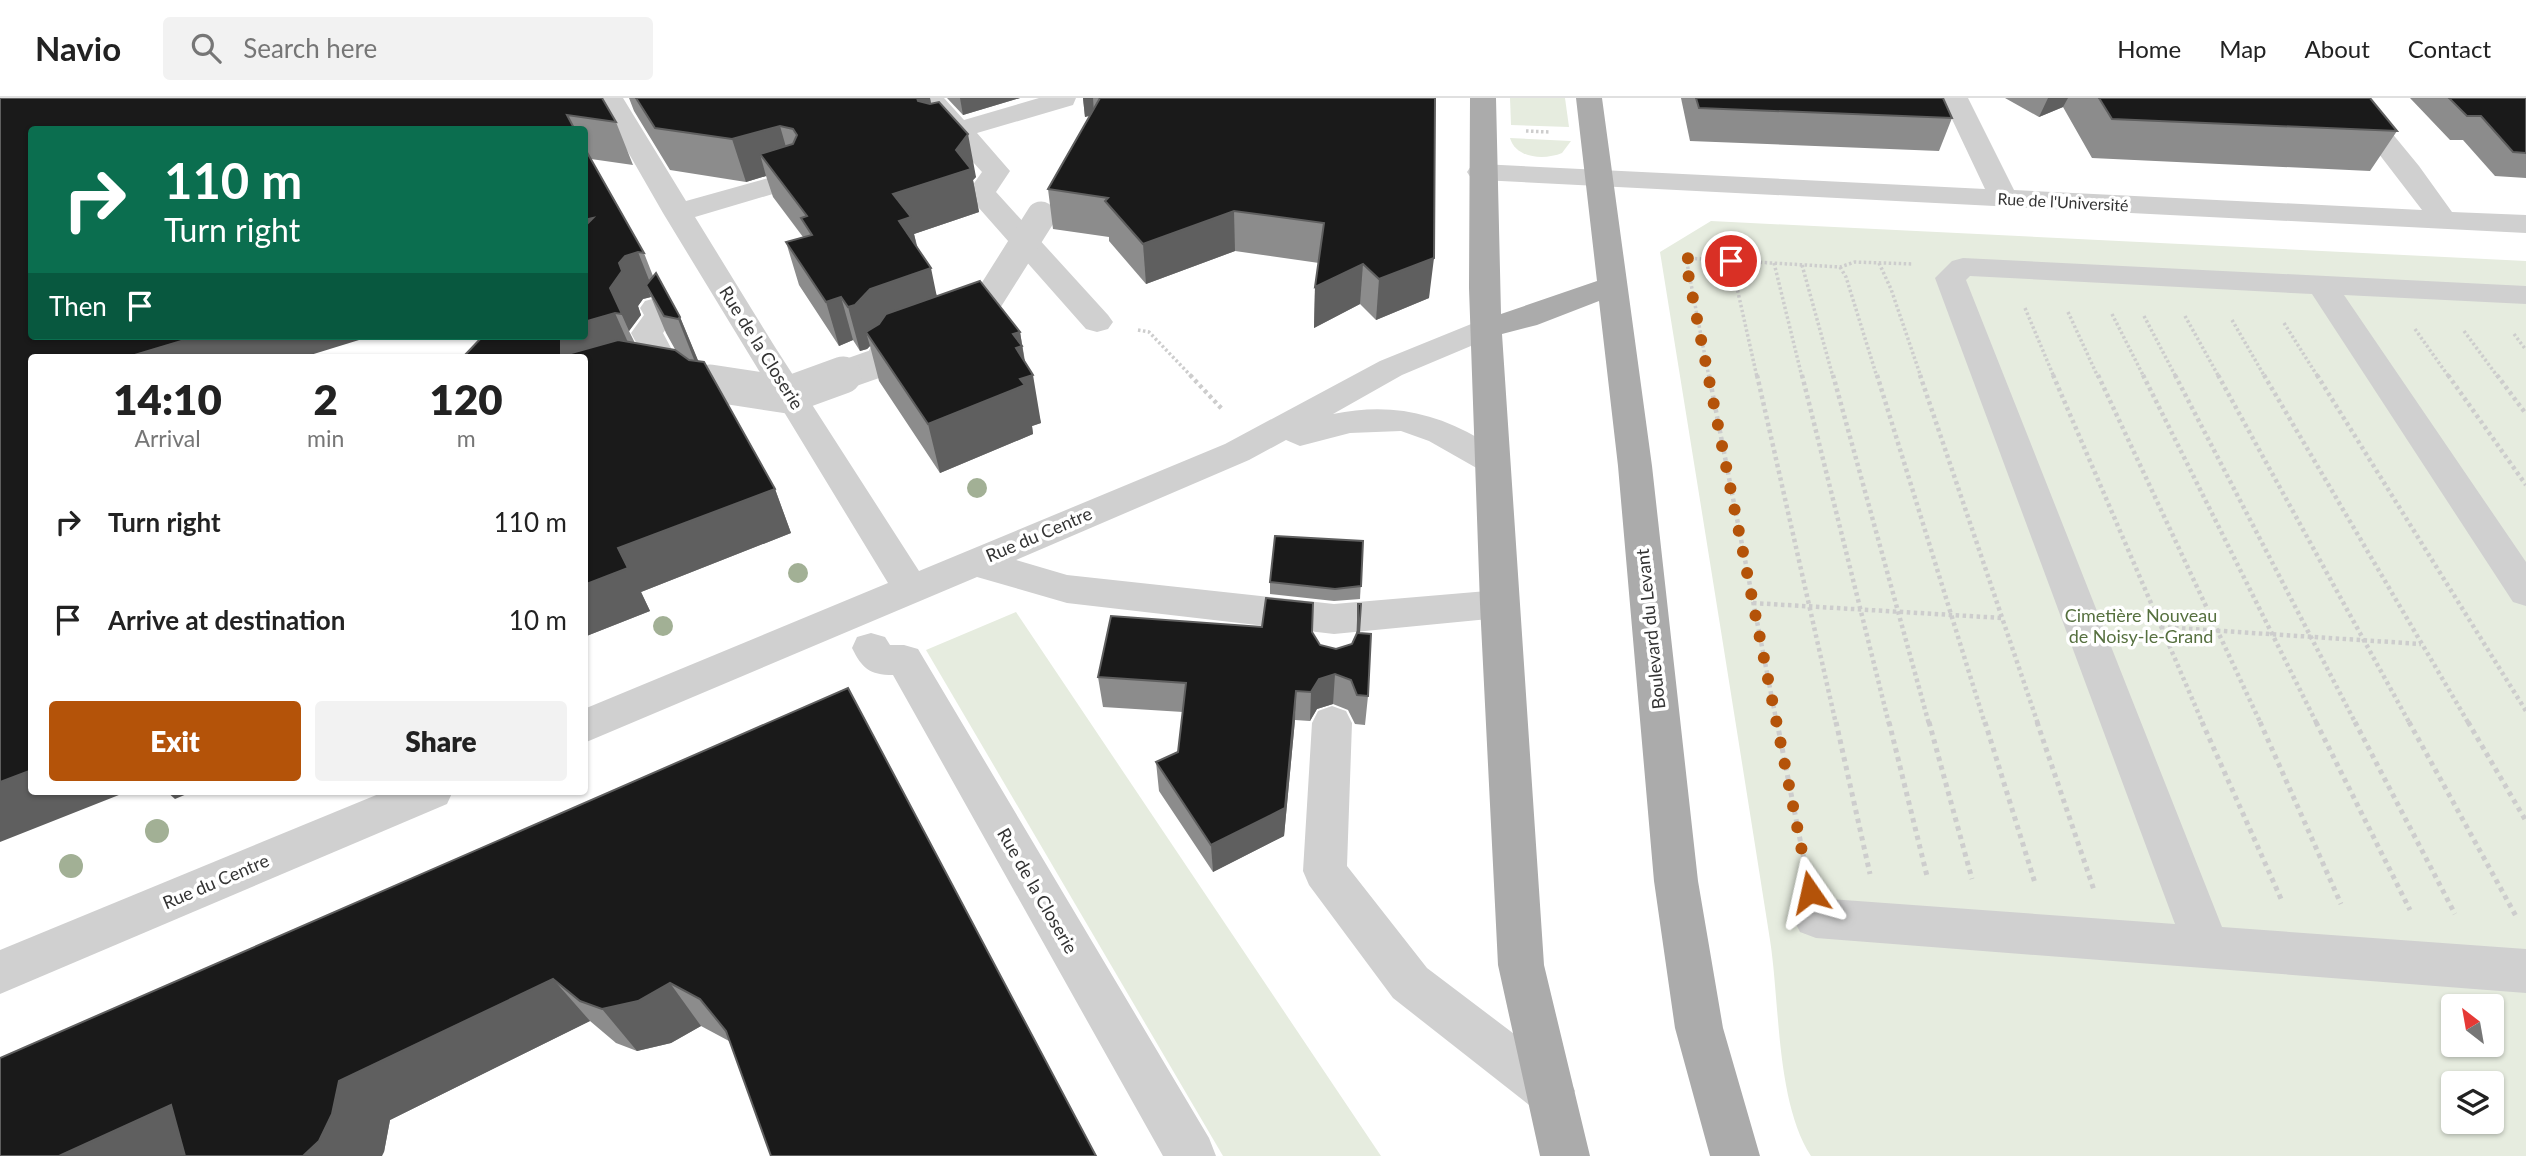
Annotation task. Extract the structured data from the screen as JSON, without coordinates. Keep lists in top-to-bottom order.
{
  "streets": {
    "main road": ["Boulevard du Levant"],
    "street": ["Rue de l'Université", "Rue de la Closerie", "Rue du Centre"]
  },
  "crossings": [
    ["Rue de l'Université", "Boulevard du Levant"],
    ["Rue de la Closerie", "Rue du Centre"]
  ],
  "parks": ["Cimetière Nouveau de Noisy-le-Grand"],
  "north": "top left",
  "page": {
    "header": "Navio",
    "search": "Search here",
    "nav": [
      "Home",
      "Map",
      "About",
      "Contact"
    ],
    "turn": ["110 m", "Turn right"],
    "then": "Then",
    "eta": [
      "14:10",
      "Arrival",
      "2",
      "min",
      "120",
      "m"
    ],
    "list": [
      {
        "name": "Turn right",
        "value": "110 m"
      },
      {
        "name": "Arrive at destination",
        "value": "10 m"
      }
    ],
    "buttons": ["Exit", "Share"]
  }
}
